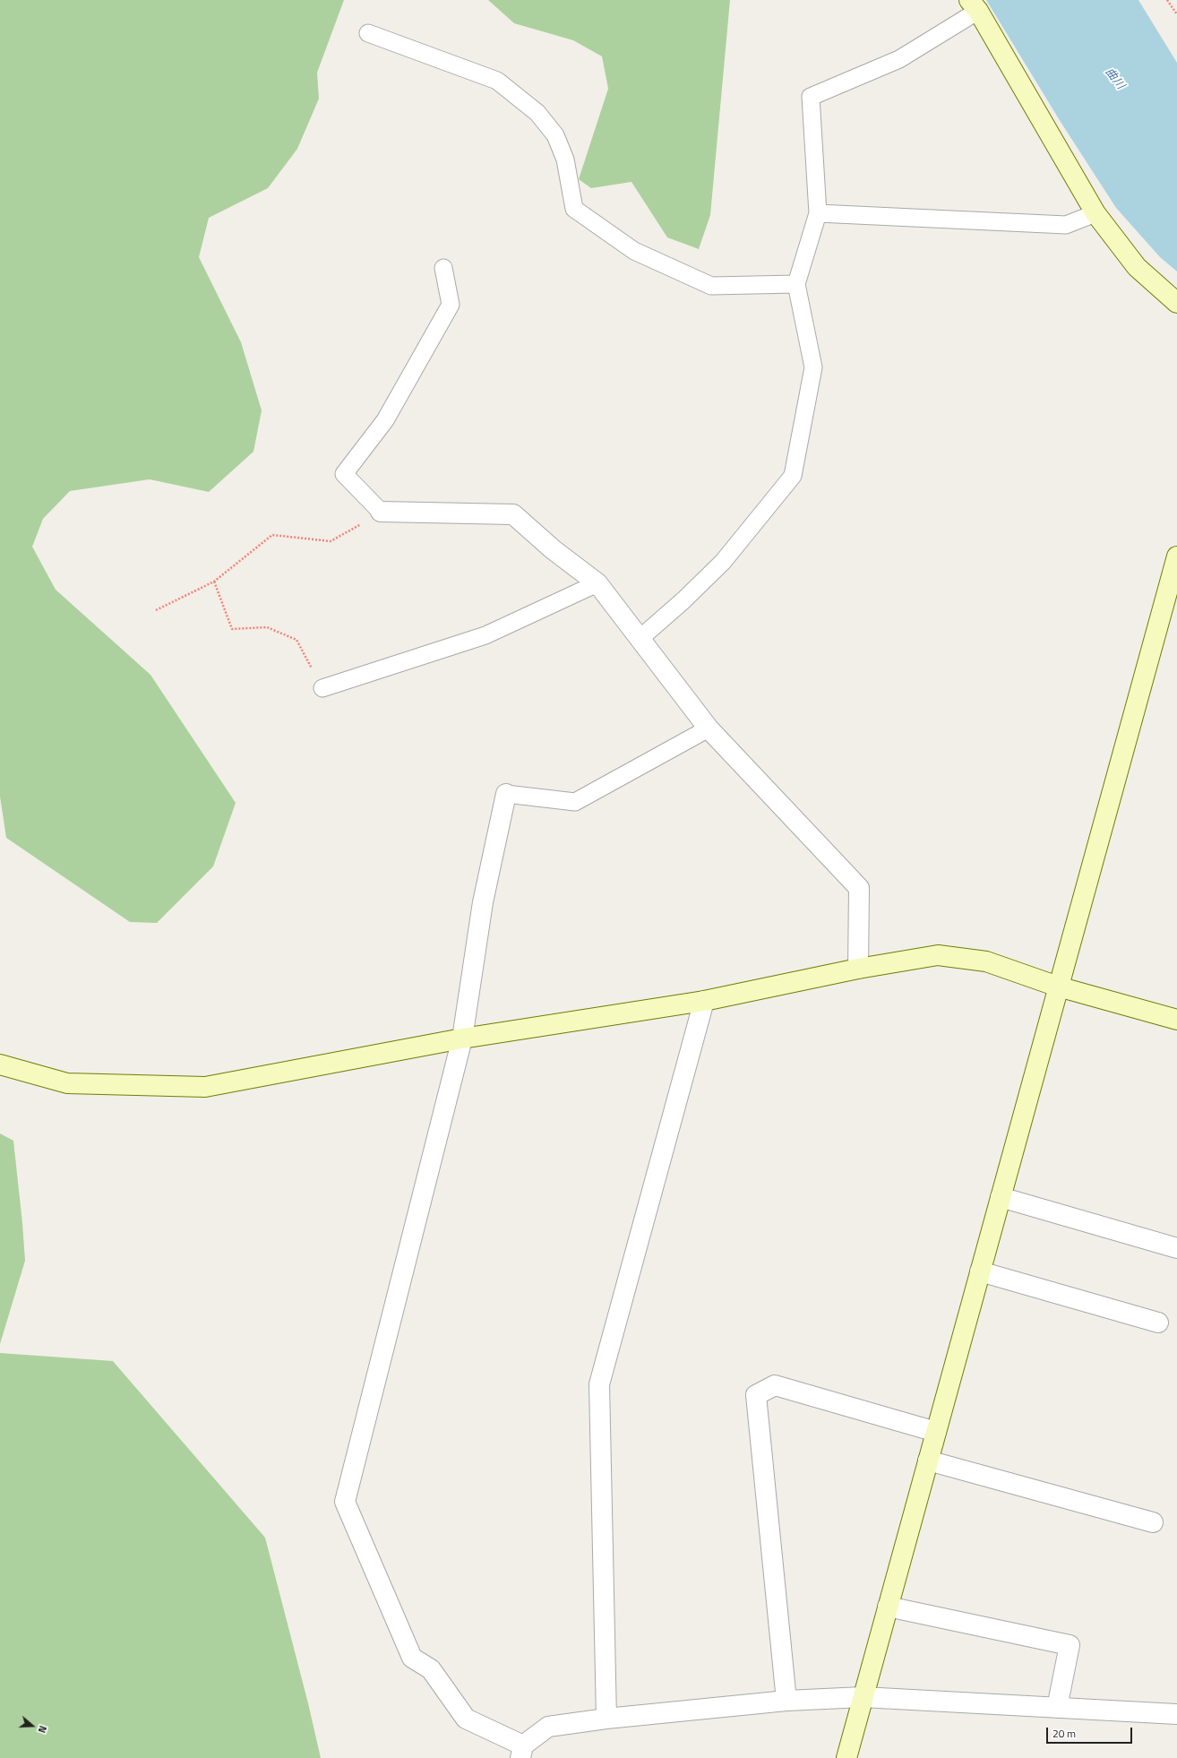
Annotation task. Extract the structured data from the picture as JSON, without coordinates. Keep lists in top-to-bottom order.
{
  "water": ["曲川"],
  "scale_bar": "20 m",
  "north": "right"
}
